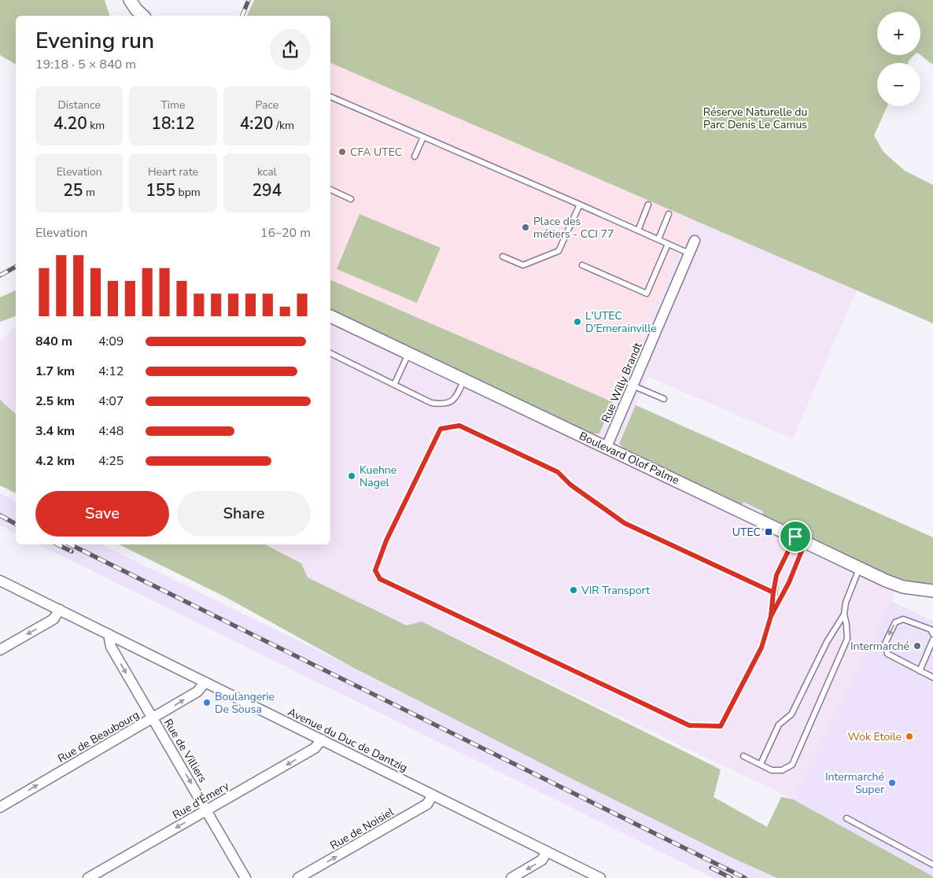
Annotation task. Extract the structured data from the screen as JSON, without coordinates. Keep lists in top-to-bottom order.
{
  "streets": {
    "street": [
      "Rue Willy Brandt",
      "Boulevard Olof Palme",
      "Rue de Beaubourg",
      "Avenue du Duc de Dantzig",
      "Rue de Villiers",
      "Rue d'Émery",
      "Rue de Noisiel"
    ]
  },
  "crossings": [
    ["Rue Willy Brandt", "Boulevard Olof Palme"],
    ["Rue de Beaubourg", "Avenue du Duc de Dantzig"],
    ["Rue de Beaubourg", "Rue de Villiers"],
    ["Avenue du Duc de Dantzig", "Rue de Villiers"],
    ["Avenue du Duc de Dantzig", "Rue d'Émery"],
    ["Avenue du Duc de Dantzig", "Rue de Noisiel"],
    ["Rue de Villiers", "Rue d'Émery"]
  ],
  "one_way": [
    "Rue de Beaubourg",
    "Rue de Villiers",
    "Rue d'Émery",
    "Rue de Noisiel"
  ],
  "parks": ["Réserve Naturelle du Parc Denis Le Camus"],
  "places": {
    "other": [
      "CFA UTEC",
      "Place des métiers - CCI 77",
      "L'UTEC D'Emerainville",
      "Kuehne Nagel",
      "VIR Transport",
      "Intermarché",
      "Boulangerie De Sousa",
      "Wok Etoile",
      "Intermarché Super"
    ],
    "transit": ["UTEC"]
  },
  "page": {
    "map_buttons": ["+", "−"],
    "heading": ["Evening run", "19:18 · 5 × 840 m"],
    "stats": [
      ["Distance", "4.20 km"],
      ["Time", "18:12"],
      ["Pace", "4:20 /km"],
      ["Elevation", "25 m"],
      ["Heart rate", "155 bpm"],
      ["kcal", "294"]
    ],
    "chart": ["Elevation", "16–20 m"],
    "list": [
      {
        "name": "840 m",
        "note": "4:09"
      },
      {
        "name": "1.7 km",
        "note": "4:12"
      },
      {
        "name": "2.5 km",
        "note": "4:07"
      },
      {
        "name": "3.4 km",
        "note": "4:48"
      },
      {
        "name": "4.2 km",
        "note": "4:25"
      }
    ],
    "buttons": ["Save", "Share"]
  }
}
